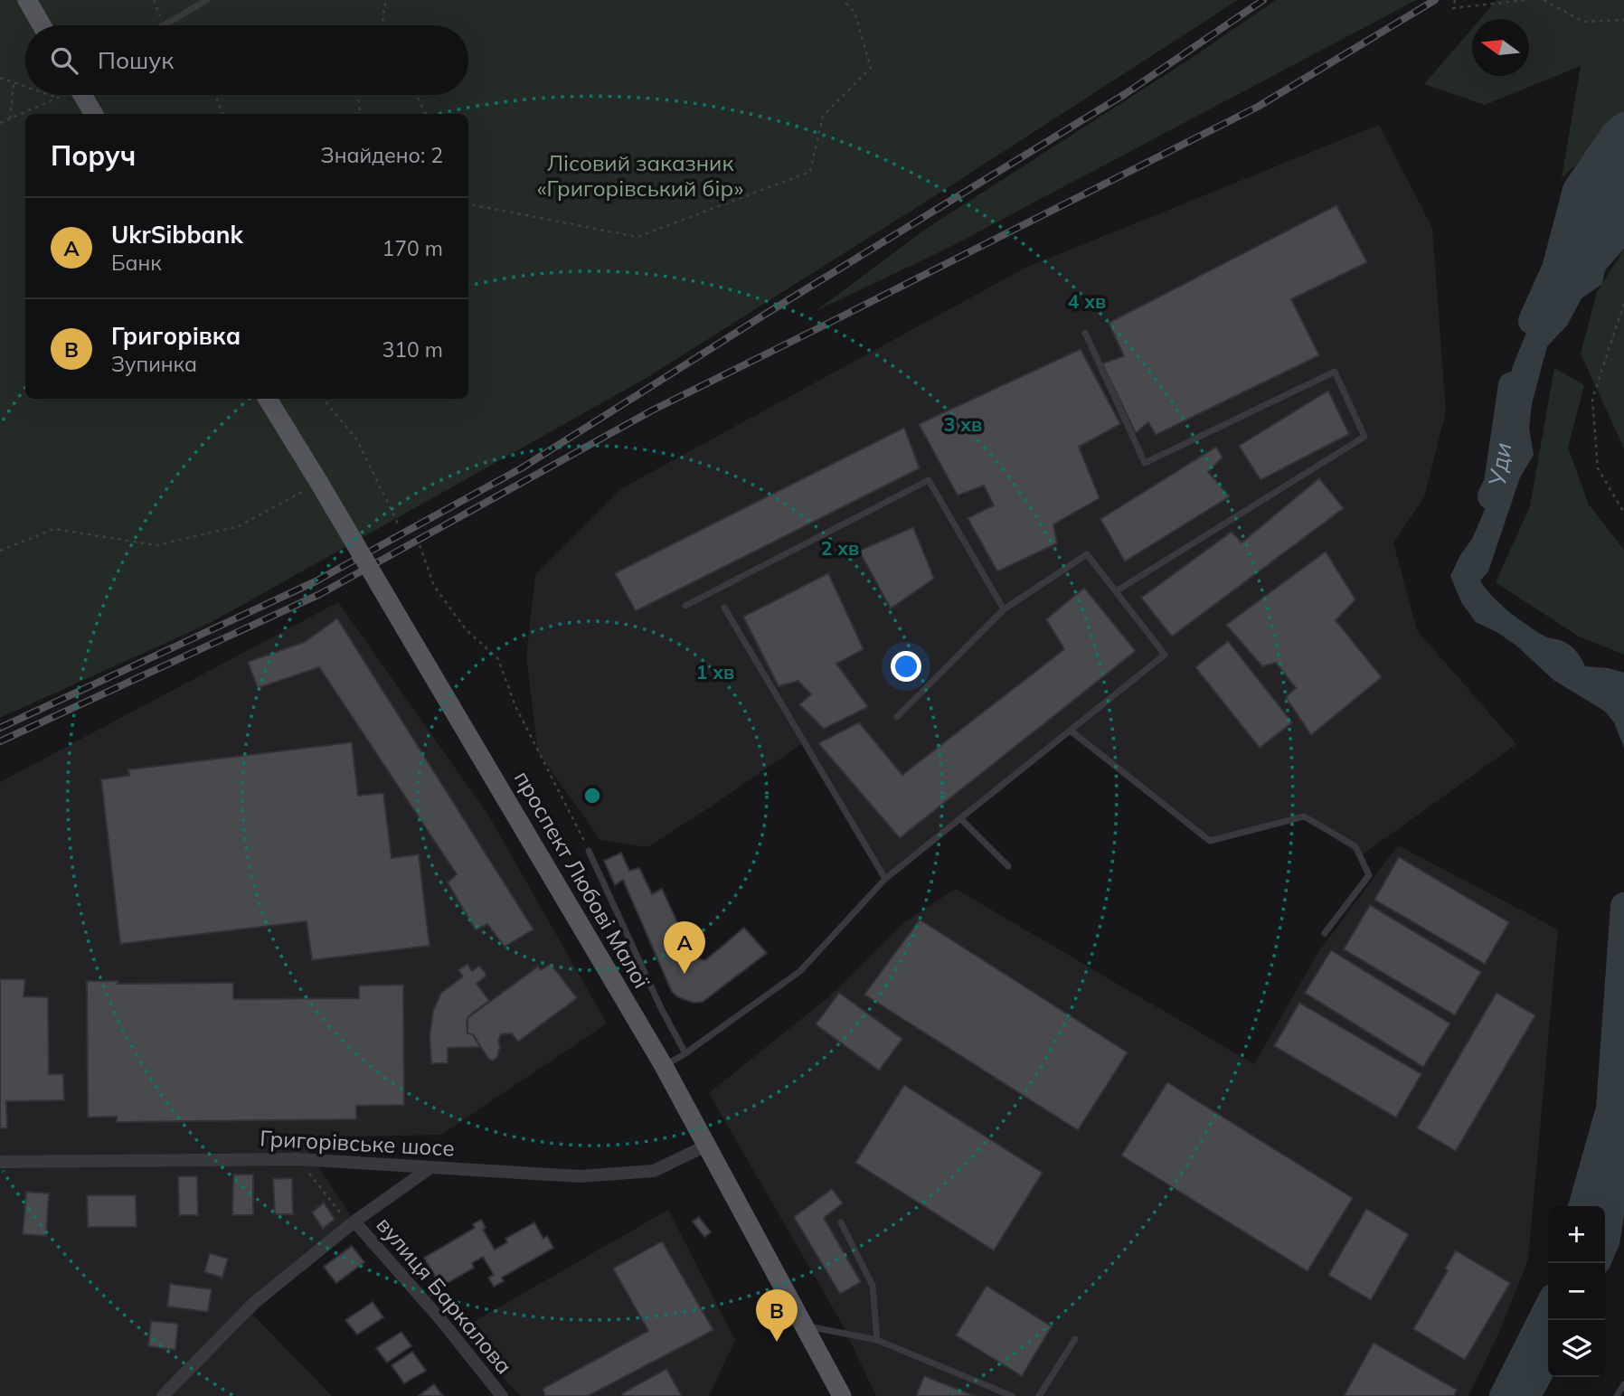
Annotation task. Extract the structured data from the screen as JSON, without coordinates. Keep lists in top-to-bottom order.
{
  "streets": {
    "main road": ["проспект Любові Малої"],
    "street": ["Григорівське шосе", "вулиця Баркалова"]
  },
  "crossings": [
    ["проспект Любові Малої", "Григорівське шосе"]
  ],
  "water": ["Уди"],
  "parks": ["Лісовий заказник «Григорівський бір»"],
  "north": "left",
  "page": {
    "search": "Пошук",
    "heading": ["Поруч", "Знайдено: 2"],
    "list": [
      {
        "mark": "A",
        "name": "UkrSibbank",
        "note": "Банк",
        "value": "170 m"
      },
      {
        "mark": "B",
        "name": "Григорівка",
        "note": "Зупинка",
        "value": "310 m"
      }
    ],
    "pins": ["A", "B"],
    "map_buttons": ["+", "−"]
  },
  "rings": [
    "4 хв",
    "3 хв",
    "2 хв",
    "1 хв"
  ]
}
